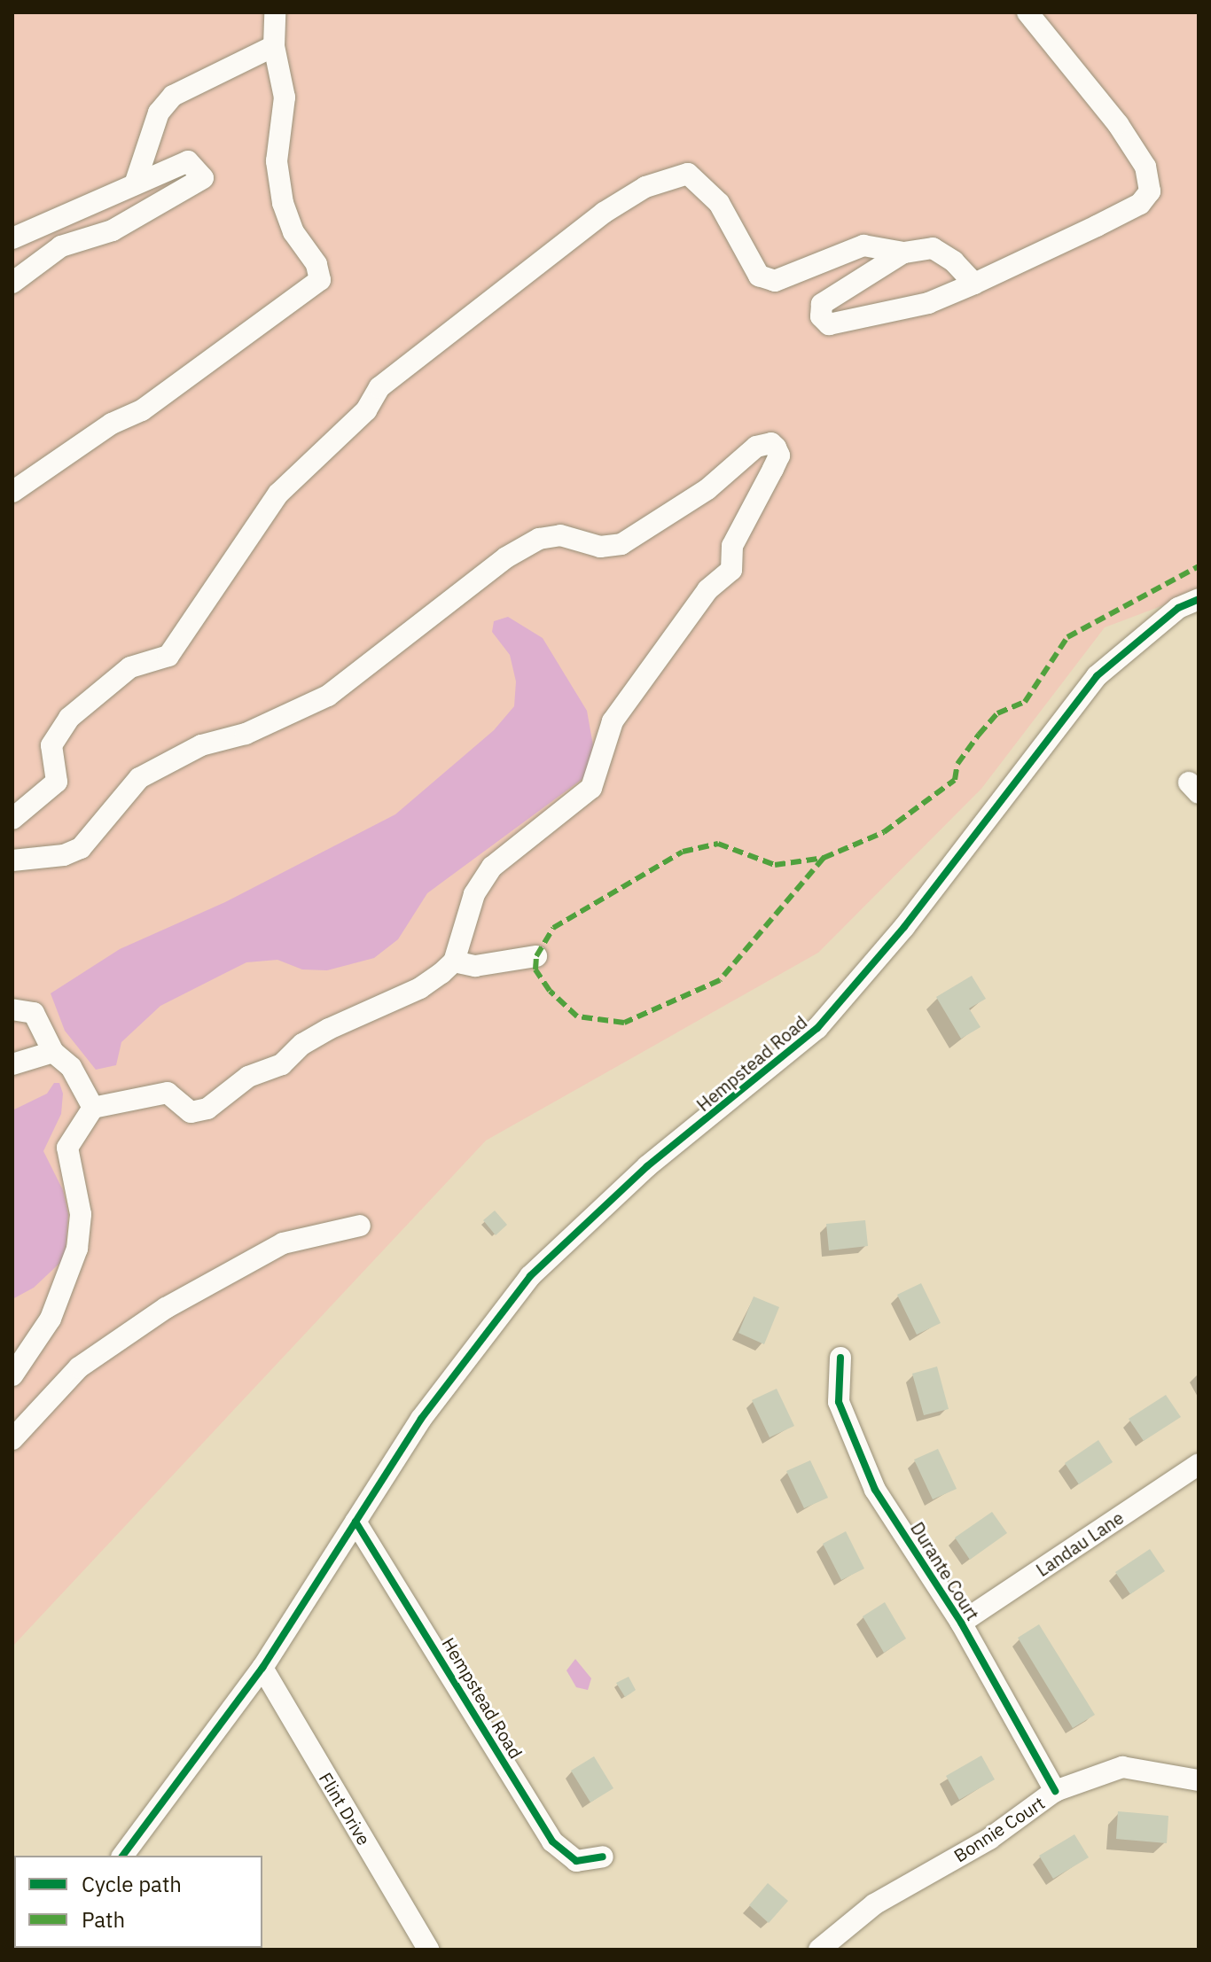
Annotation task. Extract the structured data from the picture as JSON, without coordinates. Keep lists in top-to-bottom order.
{
  "streets": {
    "street": [
      "Hempstead Road",
      "Landau Lane",
      "Durante Court",
      "Flint Drive",
      "Bonnie Court"
    ]
  },
  "crossings": [
    ["Hempstead Road", "Flint Drive"],
    ["Landau Lane", "Durante Court"],
    ["Durante Court", "Bonnie Court"]
  ],
  "legend": ["Cycle path", "Path"]
}
